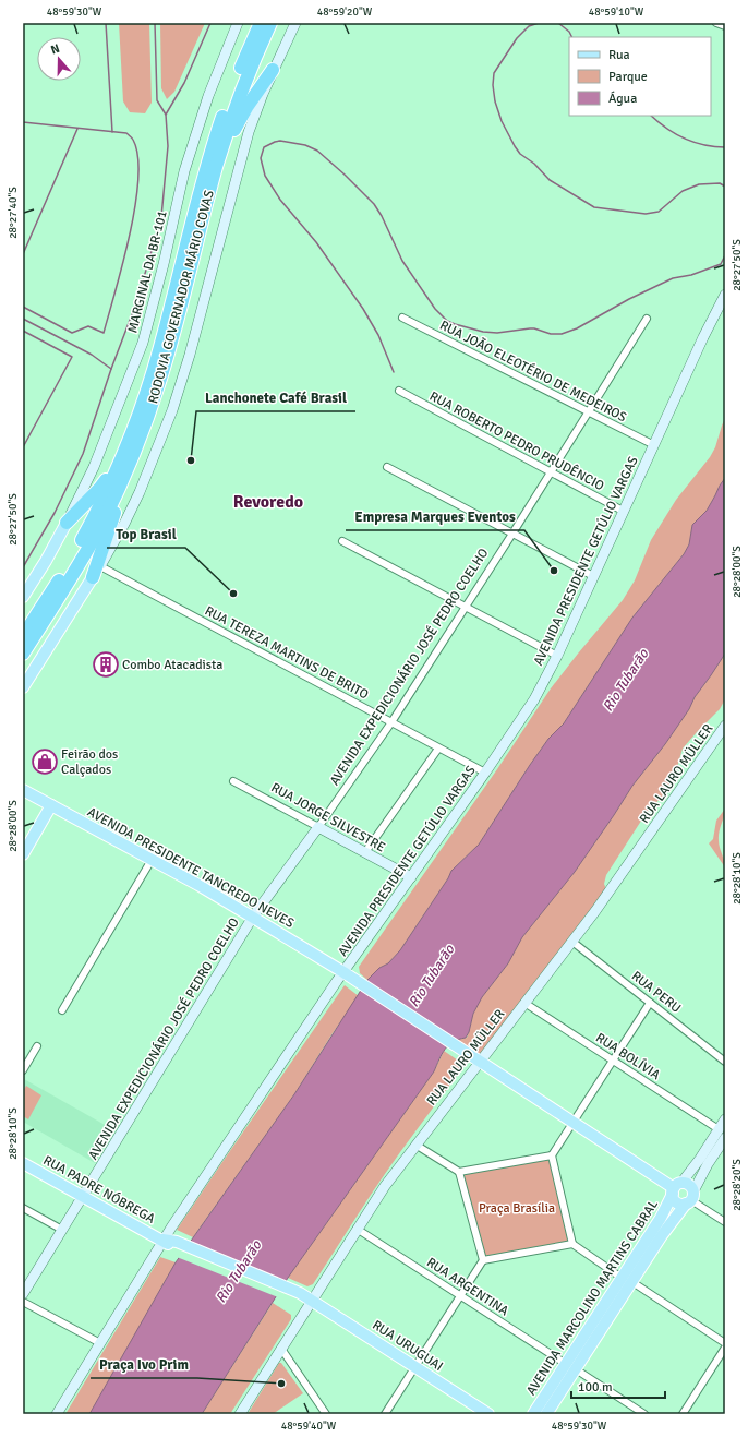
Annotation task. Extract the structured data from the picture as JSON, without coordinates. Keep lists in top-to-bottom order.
{
  "streets": {
    "highway": ["RODOVIA GOVERNADOR MÁRIO COVAS"],
    "main road": [
      "MARGINAL DA BR-101",
      "AVENIDA PRESIDENTE GETÚLIO VARGAS",
      "AVENIDA EXPEDICIONÁRIO JOSÉ PEDRO COELHO",
      "RUA LAURO MÜLLER",
      "RUA JORGE SILVESTRE",
      "AVENIDA PRESIDENTE TANCREDO NEVES",
      "RUA PADRE NÓBREGA",
      "AVENIDA MARCOLINO MARTINS CABRAL",
      "RUA URUGUAI"
    ],
    "street": [
      "RUA JOÃO ELEOTÉRIO DE MEDEIROS",
      "RUA ROBERTO PEDRO PRUDÊNCIO",
      "RUA TEREZA MARTINS DE BRITO",
      "RUA PERU",
      "RUA BOLÍVIA",
      "RUA ARGENTINA"
    ]
  },
  "crossings": [
    ["RUA JOÃO ELEOTÉRIO DE MEDEIROS", "AVENIDA PRESIDENTE GETÚLIO VARGAS"],
    ["RUA JOÃO ELEOTÉRIO DE MEDEIROS", "AVENIDA EXPEDICIONÁRIO JOSÉ PEDRO COELHO"],
    ["RUA ROBERTO PEDRO PRUDÊNCIO", "AVENIDA PRESIDENTE GETÚLIO VARGAS"],
    ["RUA ROBERTO PEDRO PRUDÊNCIO", "AVENIDA EXPEDICIONÁRIO JOSÉ PEDRO COELHO"],
    ["AVENIDA PRESIDENTE GETÚLIO VARGAS", "RUA TEREZA MARTINS DE BRITO"],
    ["AVENIDA PRESIDENTE GETÚLIO VARGAS", "RUA JORGE SILVESTRE"],
    ["AVENIDA PRESIDENTE GETÚLIO VARGAS", "AVENIDA PRESIDENTE TANCREDO NEVES"],
    ["AVENIDA PRESIDENTE GETÚLIO VARGAS", "RUA PADRE NÓBREGA"],
    ["RUA TEREZA MARTINS DE BRITO", "AVENIDA EXPEDICIONÁRIO JOSÉ PEDRO COELHO"],
    ["AVENIDA EXPEDICIONÁRIO JOSÉ PEDRO COELHO", "RUA JORGE SILVESTRE"],
    ["AVENIDA EXPEDICIONÁRIO JOSÉ PEDRO COELHO", "AVENIDA PRESIDENTE TANCREDO NEVES"],
    ["AVENIDA EXPEDICIONÁRIO JOSÉ PEDRO COELHO", "RUA PADRE NÓBREGA"],
    ["RUA LAURO MÜLLER", "AVENIDA PRESIDENTE TANCREDO NEVES"],
    ["RUA LAURO MÜLLER", "RUA PERU"],
    ["RUA LAURO MÜLLER", "RUA BOLÍVIA"],
    ["RUA LAURO MÜLLER", "RUA ARGENTINA"],
    ["RUA LAURO MÜLLER", "RUA URUGUAI"],
    ["AVENIDA PRESIDENTE TANCREDO NEVES", "AVENIDA MARCOLINO MARTINS CABRAL"],
    ["RUA BOLÍVIA", "AVENIDA MARCOLINO MARTINS CABRAL"],
    ["RUA PADRE NÓBREGA", "RUA URUGUAI"],
    ["RUA ARGENTINA", "AVENIDA MARCOLINO MARTINS CABRAL"]
  ],
  "districts": ["Revoredo"],
  "water": ["Rio Tubarão"],
  "parks": ["Praça Brasília"],
  "places": {
    "other": [
      "Lanchonete Café Brasil",
      "Empresa Marques Eventos",
      "Top Brasil",
      "Praça Ivo Prim"
    ],
    "building": ["Combo Atacadista"],
    "shop": ["Feirão dos Calçados"]
  },
  "legend": ["Rua", "Parque", "Água"],
  "scale_bar": "100 m",
  "north": "top",
  "coordinates": [
    "48°59'30\"W",
    "48°59'20\"W",
    "48°59'10\"W",
    "28°27'40\"S",
    "28°27'50\"S",
    "28°28'00\"S",
    "28°28'10\"S",
    "28°28'20\"S",
    "48°59'40\"W"
  ]
}
